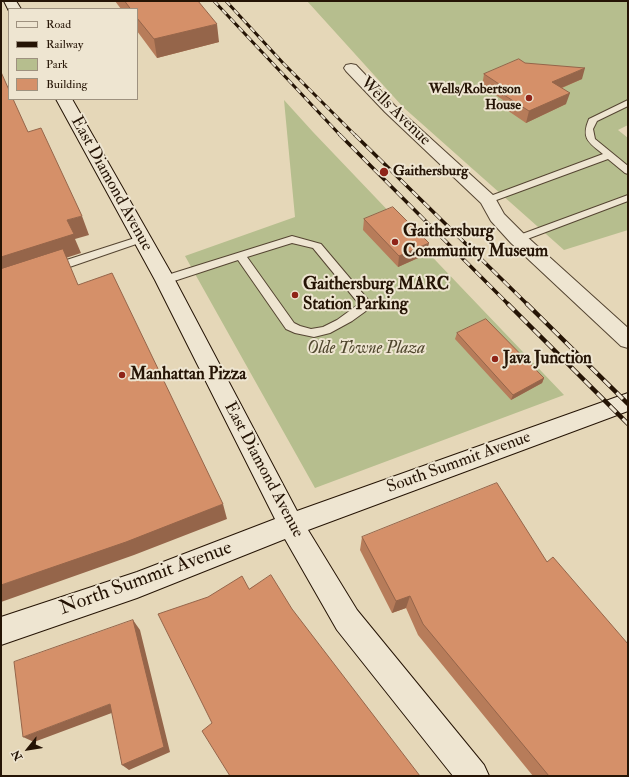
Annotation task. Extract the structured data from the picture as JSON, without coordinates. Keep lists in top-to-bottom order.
{
  "streets": {
    "street": [
      "Wells Avenue",
      "East Diamond Avenue",
      "South Summit Avenue",
      "North Summit Avenue"
    ]
  },
  "crossings": [
    ["East Diamond Avenue", "South Summit Avenue"],
    ["East Diamond Avenue", "North Summit Avenue"],
    ["South Summit Avenue", "North Summit Avenue"]
  ],
  "parks": ["Olde Towne Plaza"],
  "places": [
    "Wells/Robertson House",
    "Gaithersburg",
    "Gaithersburg Community Museum",
    "Gaithersburg MARC Station Parking",
    "Java Junction",
    "Manhattan Pizza"
  ],
  "legend": [
    "Road",
    "Railway",
    "Park",
    "Building"
  ],
  "north": "bottom left"
}
